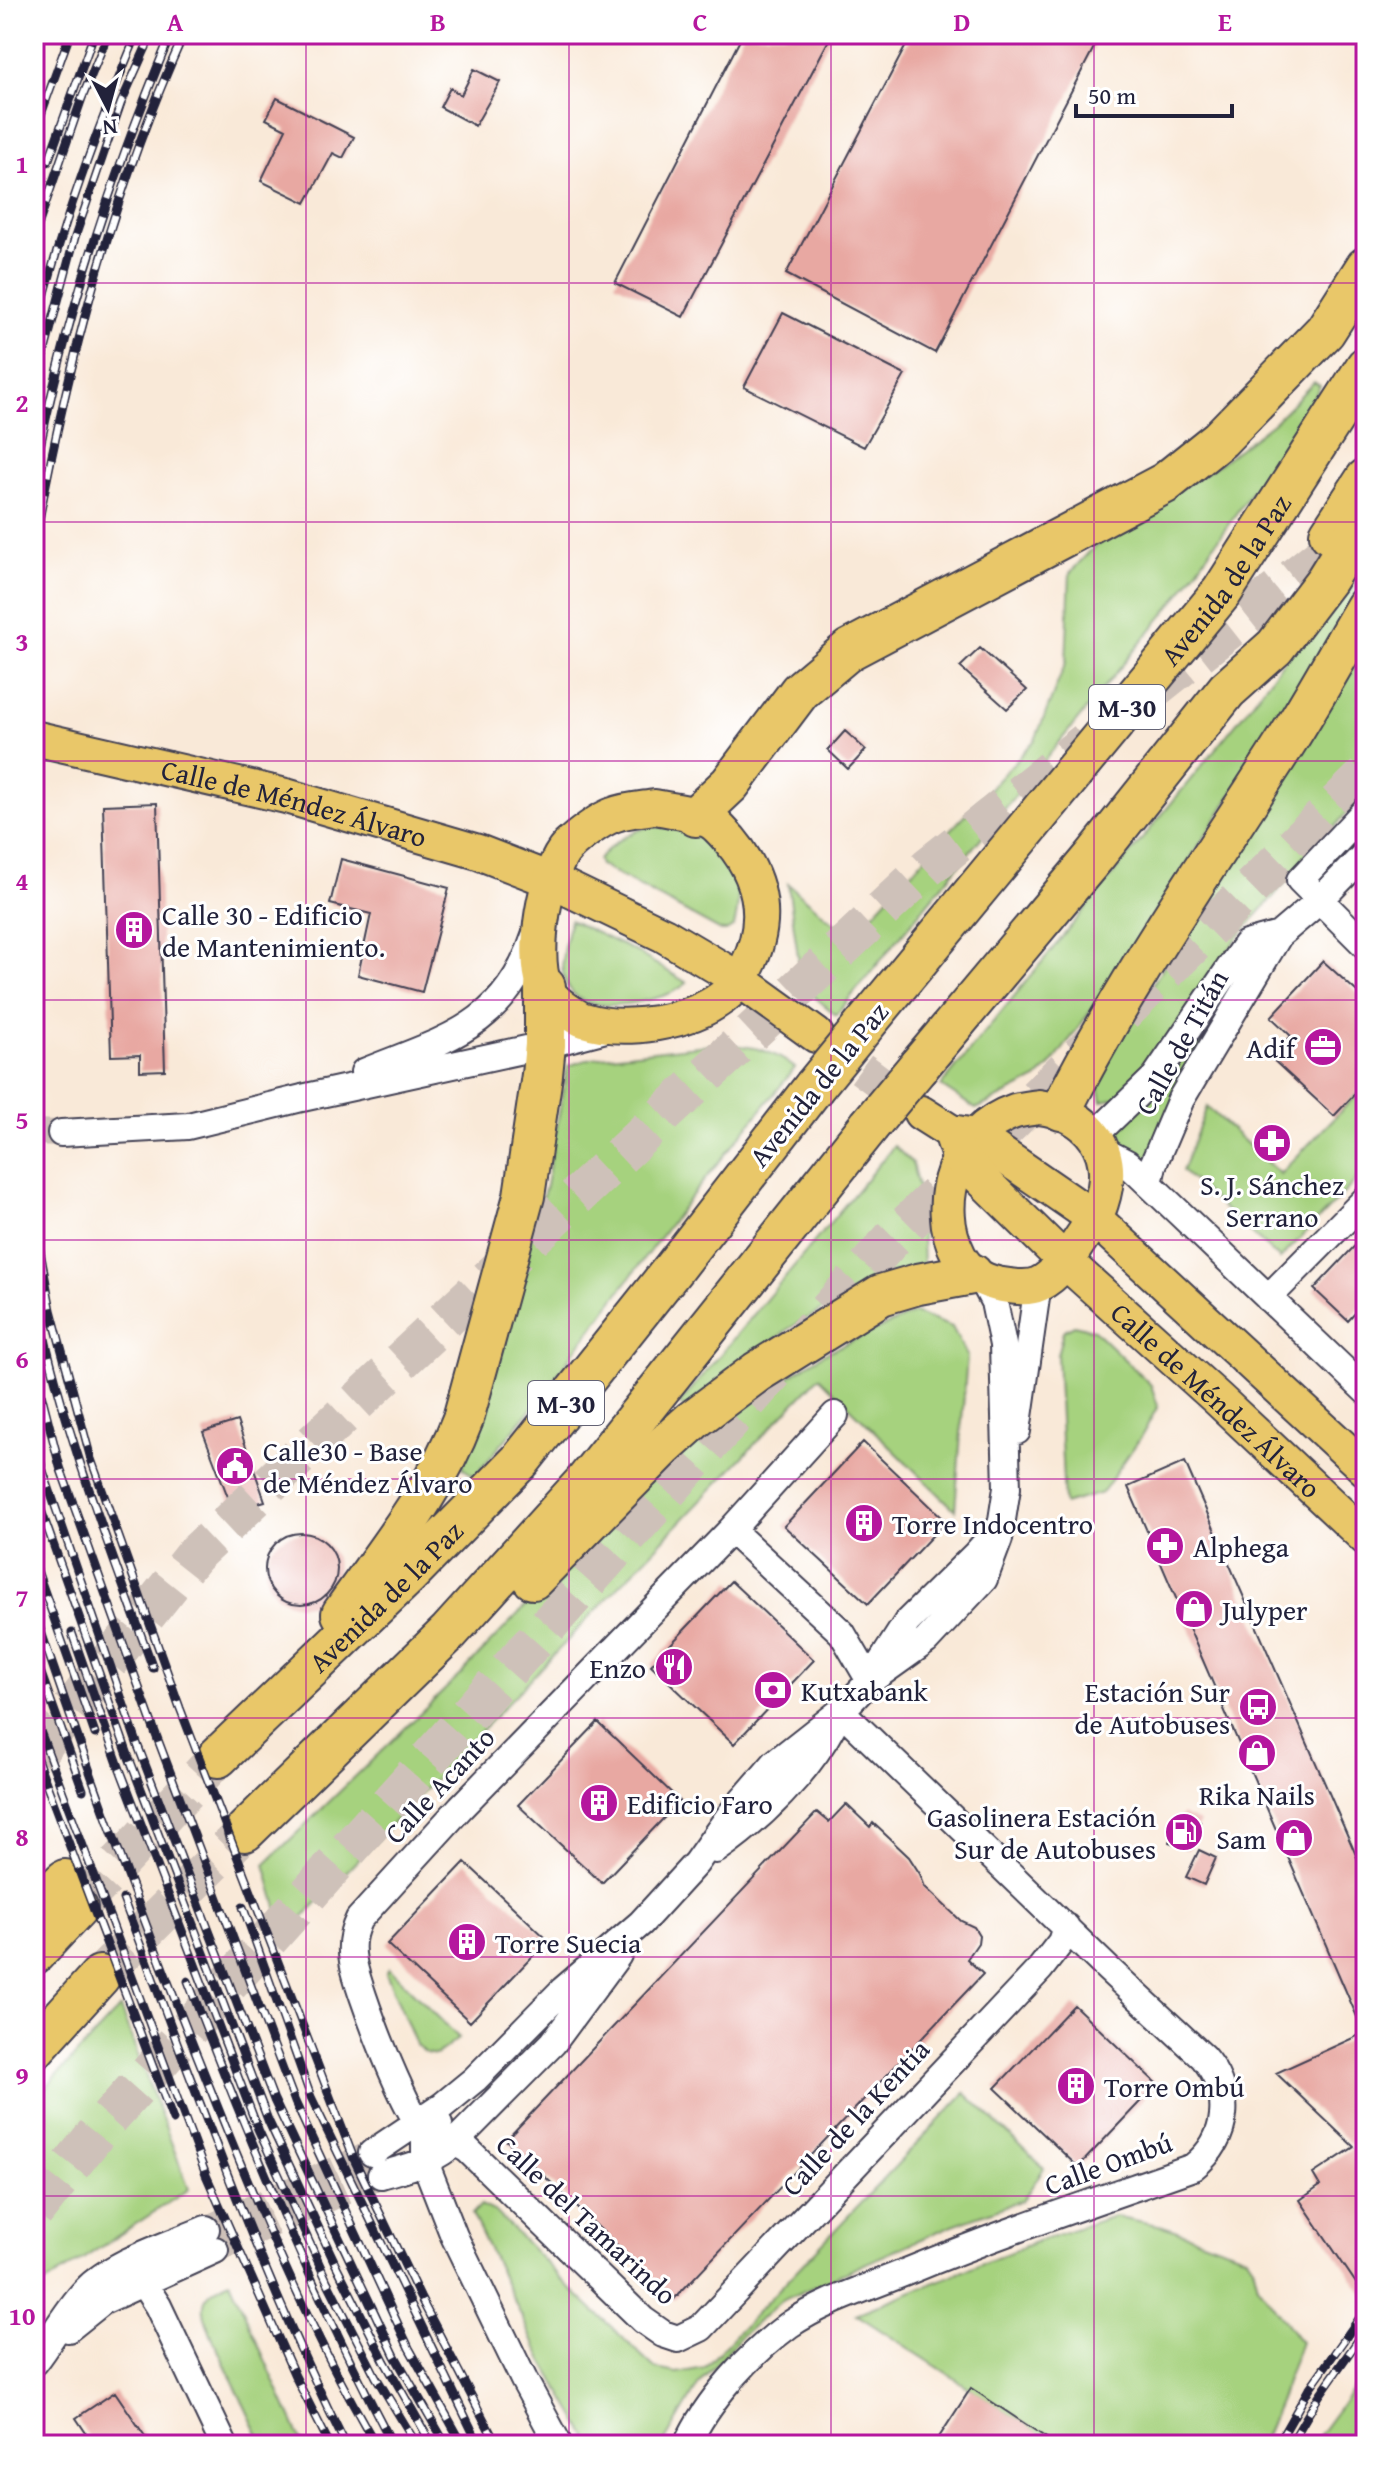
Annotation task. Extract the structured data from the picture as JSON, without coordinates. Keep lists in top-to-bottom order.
{
  "streets": {
    "highway": ["Avenida de la Paz", "M-30"],
    "main road": ["Calle de Méndez Álvaro"],
    "street": [
      "Calle de Titán",
      "Calle Acanto",
      "Calle de la Kentia",
      "Calle Ombú",
      "Calle del Tamarindo"
    ]
  },
  "crossings": [
    ["Calle de la Kentia", "Calle Ombú"],
    ["Calle de la Kentia", "Calle del Tamarindo"]
  ],
  "places": {
    "building": [
      "Calle 30 - Edificio de Mantenimiento.",
      "Torre Indocentro",
      "Edificio Faro",
      "Torre Suecia",
      "Torre Ombú"
    ],
    "office": ["Adif"],
    "pharmacy": ["S. J. Sánchez Serrano", "Alphega"],
    "public building": ["Calle30 - Base de Méndez Álvaro"],
    "shop": ["Julyper", "Rika Nails", "Sam"],
    "restaurant": ["Enzo"],
    "bank": ["Kutxabank"],
    "bus stop": ["Estación Sur de Autobuses"],
    "fuel station": ["Gasolinera Estación Sur de Autobuses"]
  },
  "scale_bar": "50 m",
  "north": "bottom",
  "grid": {
    "columns": [
      "A",
      "B",
      "C",
      "D",
      "E"
    ],
    "rows": [
      "1",
      "2",
      "3",
      "4",
      "5",
      "6",
      "7",
      "8",
      "9",
      "10"
    ]
  }
}
